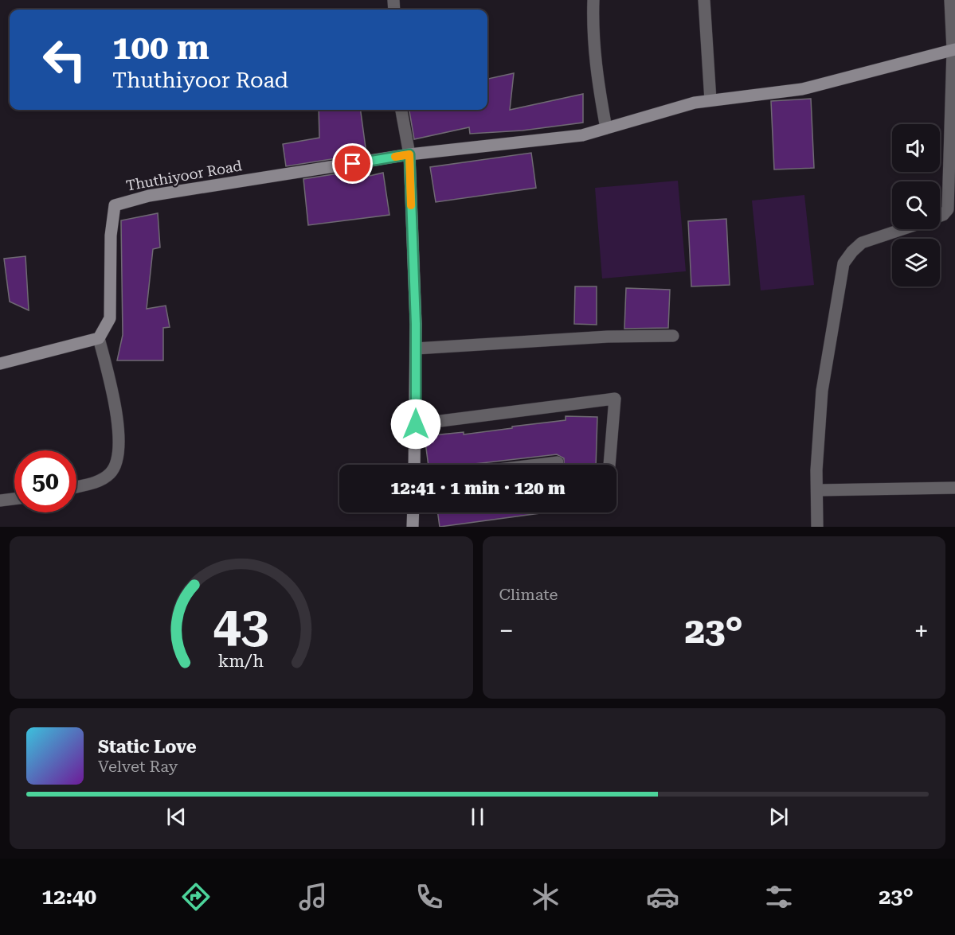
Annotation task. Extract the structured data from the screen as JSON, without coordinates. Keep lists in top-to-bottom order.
{
  "streets": {
    "main road": ["Thuthiyoor Road"]
  },
  "page": {
    "turn": ["100 m", "Thuthiyoor Road"],
    "limit": "50",
    "trip": "12:41 · 1 min · 120 m",
    "tile": "Climate",
    "heat": ["−", "23°", "+"],
    "song": ["Static Love", "Velvet Ray"],
    "tabs": ["12:40", "23°"],
    "gauge": ["43", "km/h"]
  }
}
